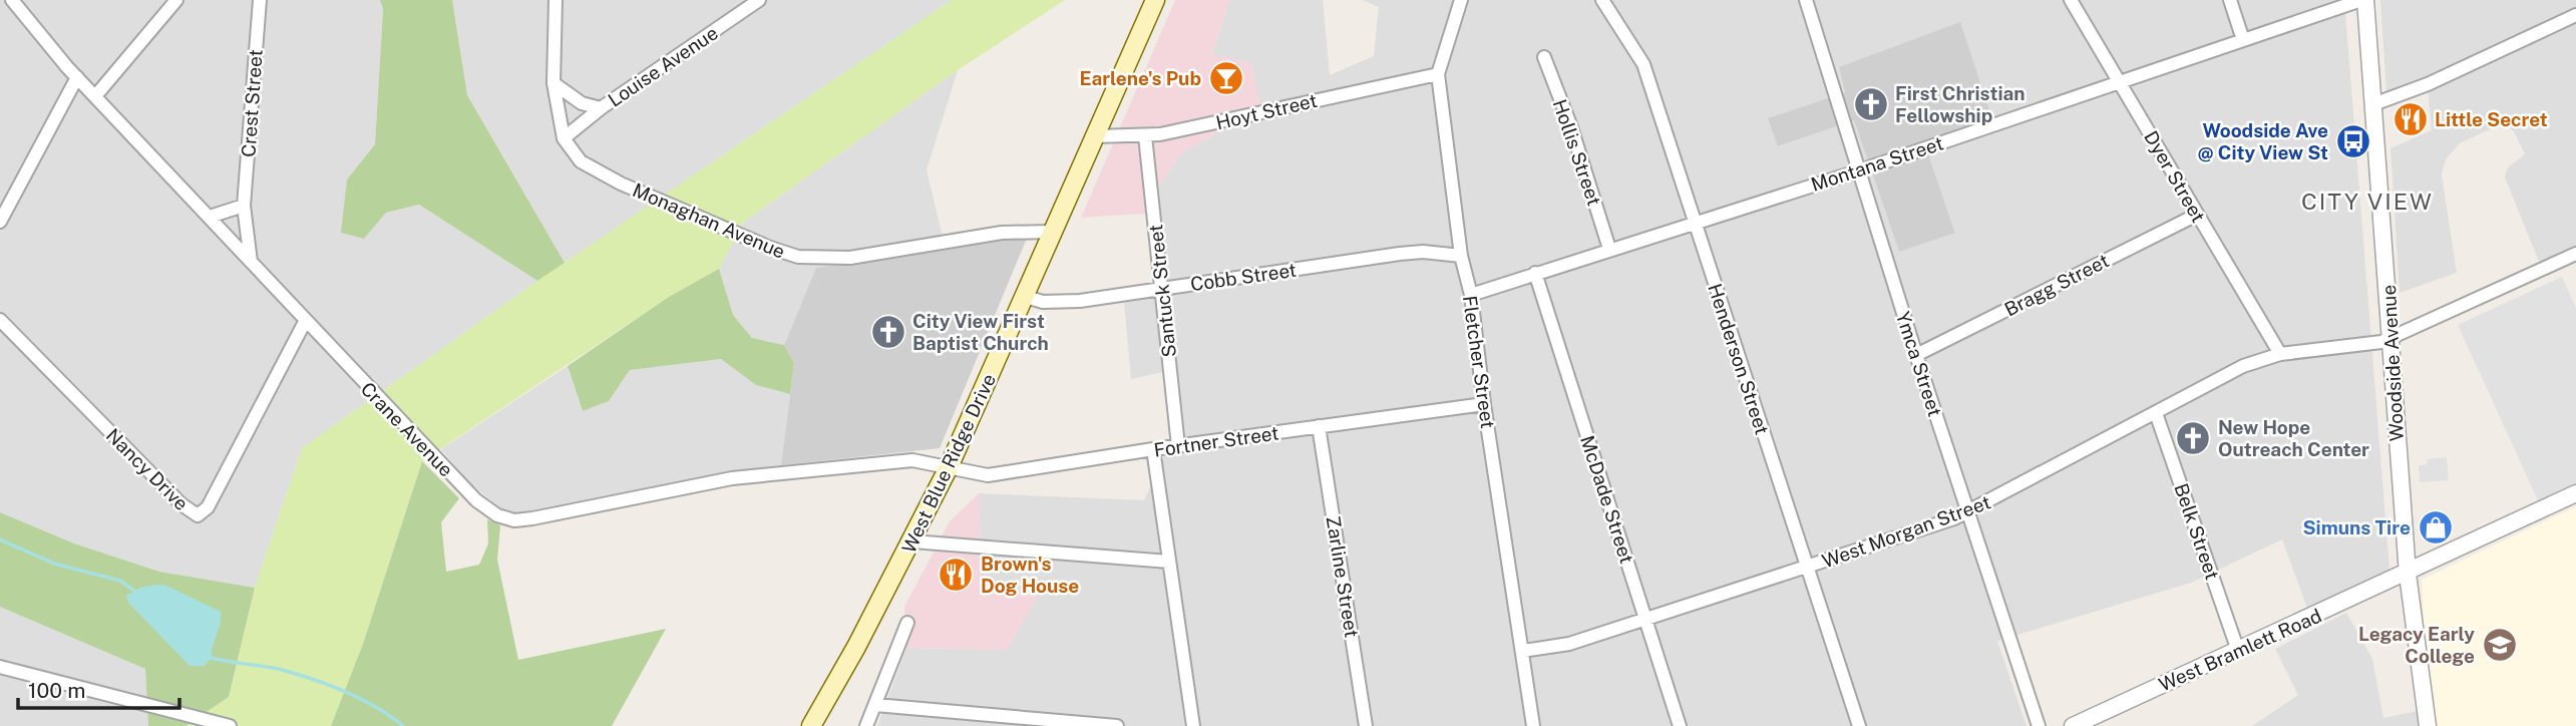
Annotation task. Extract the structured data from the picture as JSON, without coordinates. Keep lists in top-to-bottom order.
{
  "streets": {
    "main road": ["West Blue Ridge Drive"],
    "street": [
      "Louise Avenue",
      "Crest Street",
      "Hoyt Street",
      "Hollis Street",
      "Montana Street",
      "Dyer Street",
      "Monaghan Avenue",
      "Cobb Street",
      "Bragg Street",
      "Santuck Street",
      "Henderson Street",
      "Fletcher Street",
      "Woodside Avenue",
      "Ymca Street",
      "Crane Avenue",
      "Fortner Street",
      "Nancy Drive",
      "McDade Street",
      "West Morgan Street",
      "Belk Street",
      "Zarline Street",
      "West Bramlett Road"
    ]
  },
  "crossings": [
    ["Louise Avenue", "Monaghan Avenue"],
    ["Crest Street", "Crane Avenue"],
    ["Hoyt Street", "Santuck Street"],
    ["Hoyt Street", "Fletcher Street"],
    ["Hoyt Street", "West Blue Ridge Drive"],
    ["Hollis Street", "Montana Street"],
    ["Montana Street", "Dyer Street"],
    ["Montana Street", "Henderson Street"],
    ["Montana Street", "Fletcher Street"],
    ["Montana Street", "Woodside Avenue"],
    ["Montana Street", "Ymca Street"],
    ["Montana Street", "McDade Street"],
    ["Dyer Street", "Bragg Street"],
    ["Dyer Street", "West Morgan Street"],
    ["Monaghan Avenue", "West Blue Ridge Drive"],
    ["Cobb Street", "Santuck Street"],
    ["Cobb Street", "Fletcher Street"],
    ["Cobb Street", "West Blue Ridge Drive"],
    ["Bragg Street", "Ymca Street"],
    ["Santuck Street", "Fortner Street"],
    ["Henderson Street", "West Morgan Street"],
    ["Fletcher Street", "Fortner Street"],
    ["Fletcher Street", "West Morgan Street"],
    ["Woodside Avenue", "West Morgan Street"],
    ["Woodside Avenue", "West Bramlett Road"],
    ["Ymca Street", "West Morgan Street"],
    ["Crane Avenue", "Fortner Street"],
    ["Crane Avenue", "West Blue Ridge Drive"],
    ["Crane Avenue", "Nancy Drive"],
    ["Fortner Street", "West Blue Ridge Drive"],
    ["Fortner Street", "Zarline Street"],
    ["McDade Street", "West Morgan Street"],
    ["West Morgan Street", "Belk Street"],
    ["Belk Street", "West Bramlett Road"]
  ],
  "districts": ["CITY VIEW"],
  "places": {
    "bar": ["Earlene's Pub"],
    "church": ["First Christian Fellowship", "City View First Baptist Church", "New Hope Outreach Center"],
    "restaurant": ["Little Secret", "Brown's Dog House"],
    "bus stop": ["Woodside Ave @ City View St"],
    "shop": ["Simuns Tire"],
    "school or university": ["Legacy Early College"]
  },
  "scale_bar": "100 m"
}
